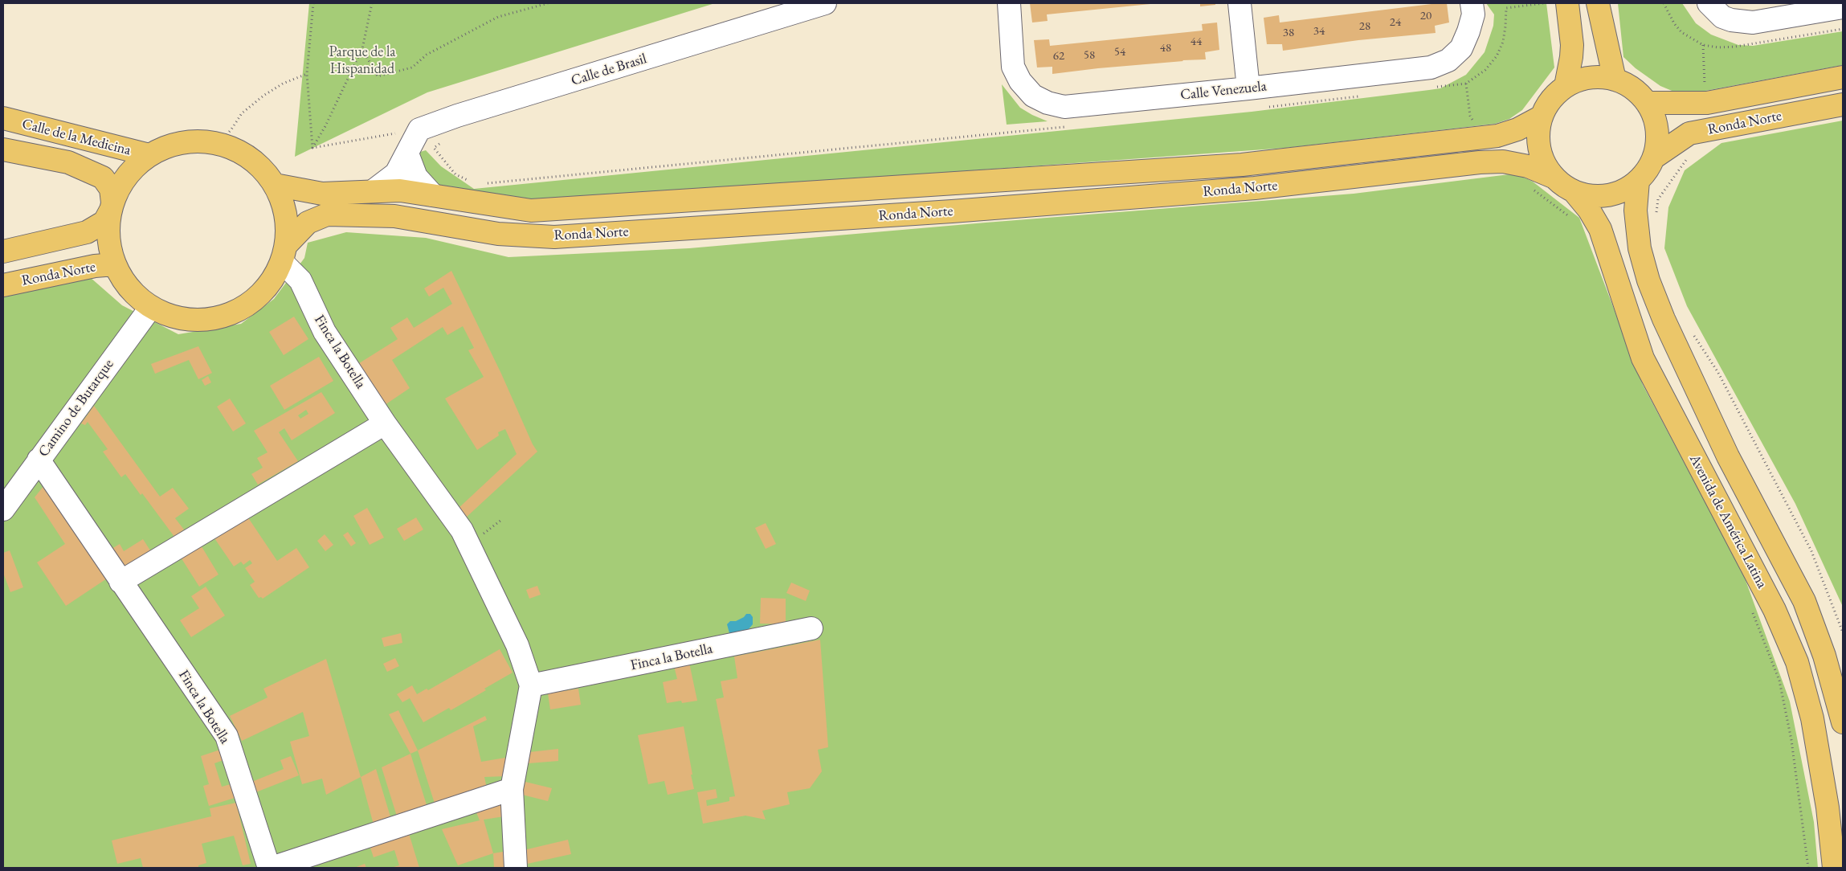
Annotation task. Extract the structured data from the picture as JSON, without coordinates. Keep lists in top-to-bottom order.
{
  "streets": {
    "main road": ["Ronda Norte", "Calle de la Medicina", "Avenida de América Latina"],
    "street": [
      "Calle de Brasil",
      "Calle Venezuela",
      "Finca la Botella",
      "Camino de Butarque"
    ]
  },
  "crossings": [
    ["Ronda Norte", "Calle de la Medicina"],
    ["Ronda Norte", "Finca la Botella"],
    ["Ronda Norte", "Camino de Butarque"],
    ["Ronda Norte", "Avenida de América Latina"],
    ["Finca la Botella", "Camino de Butarque"]
  ],
  "parks": ["Parque de la Hispanidad"],
  "house_numbers": [
    "20",
    "24",
    "28",
    "34",
    "38",
    "44",
    "48",
    "54",
    "58",
    "62"
  ]
}
